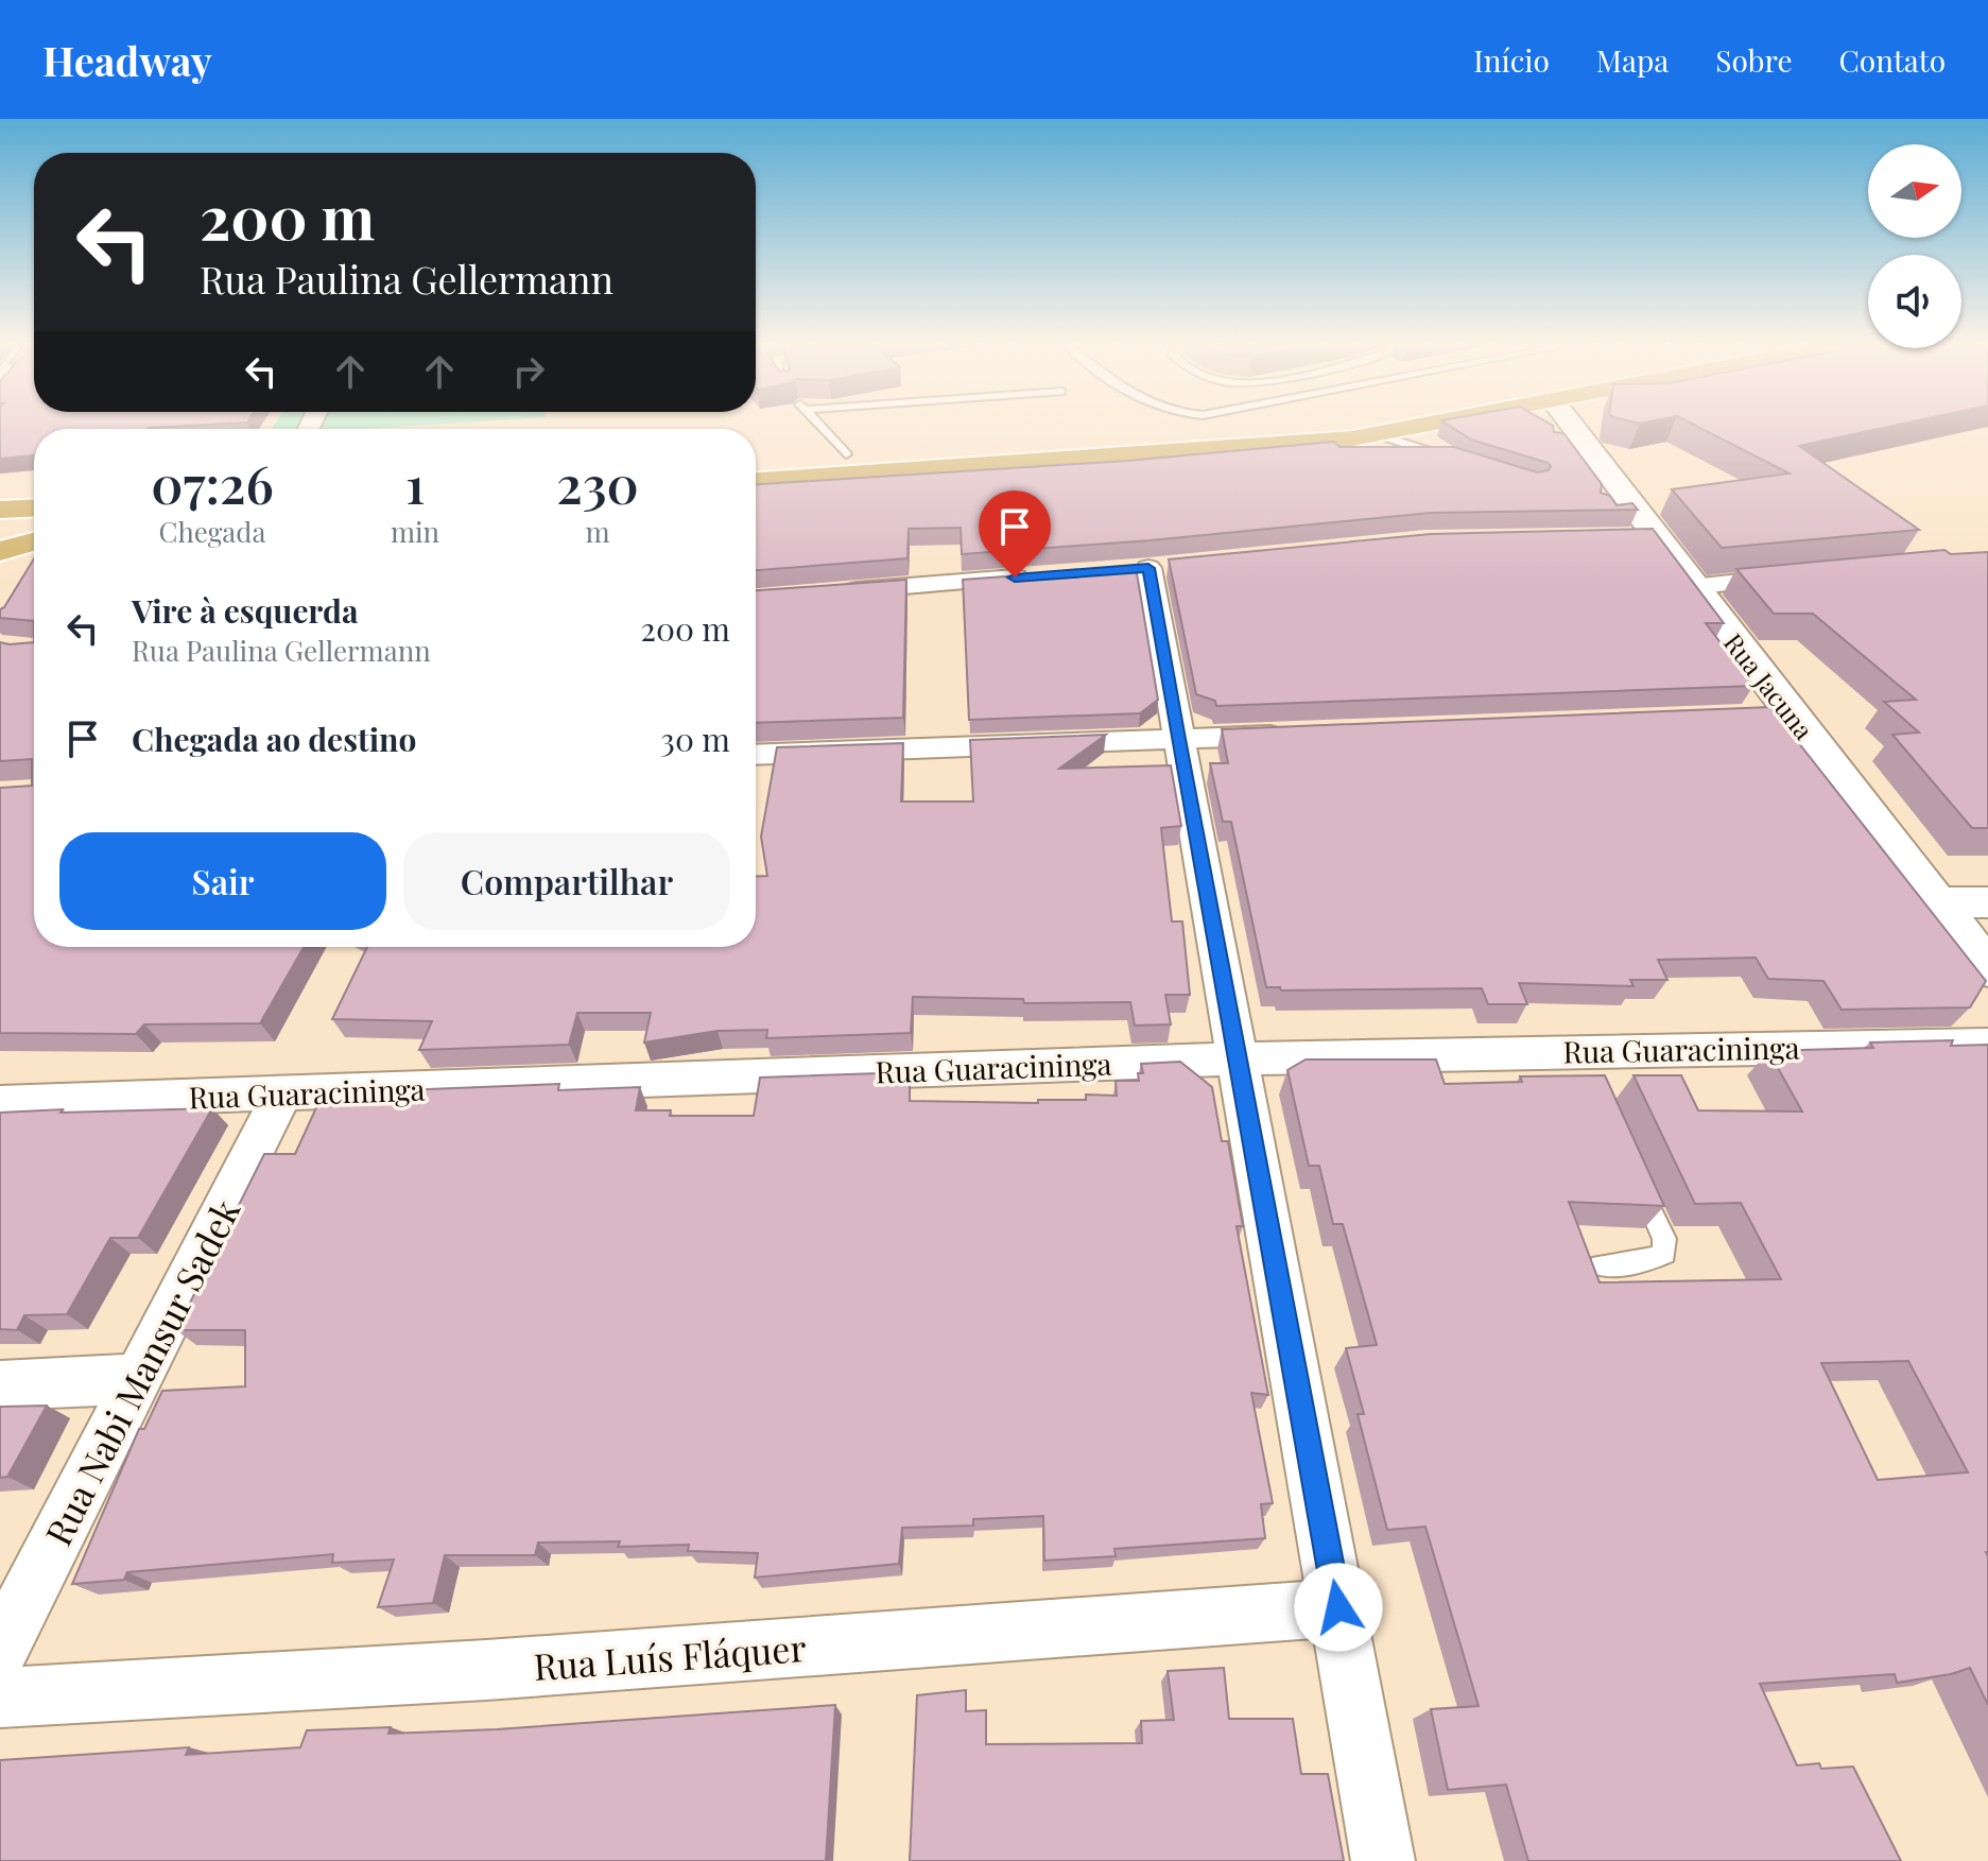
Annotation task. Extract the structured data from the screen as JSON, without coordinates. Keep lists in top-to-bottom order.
{
  "streets": {
    "main road": ["Rua Jacuna"],
    "street": ["Rua Guaracininga", "Rua Nabi Mansur Sadek", "Rua Luís Fláquer"]
  },
  "crossings": [
    ["Rua Guaracininga", "Rua Nabi Mansur Sadek"]
  ],
  "north": "right",
  "page": {
    "header": "Headway",
    "nav": [
      "Início",
      "Mapa",
      "Sobre",
      "Contato"
    ],
    "turn": ["200 m", "Rua Paulina Gellermann"],
    "eta": [
      "07:26",
      "Chegada",
      "1",
      "min",
      "230",
      "m"
    ],
    "list": [
      {
        "name": "Vire à esquerda",
        "note": "Rua Paulina Gellermann",
        "value": "200 m"
      },
      {
        "name": "Chegada ao destino",
        "value": "30 m"
      }
    ],
    "buttons": ["Sair", "Compartilhar"]
  }
}
